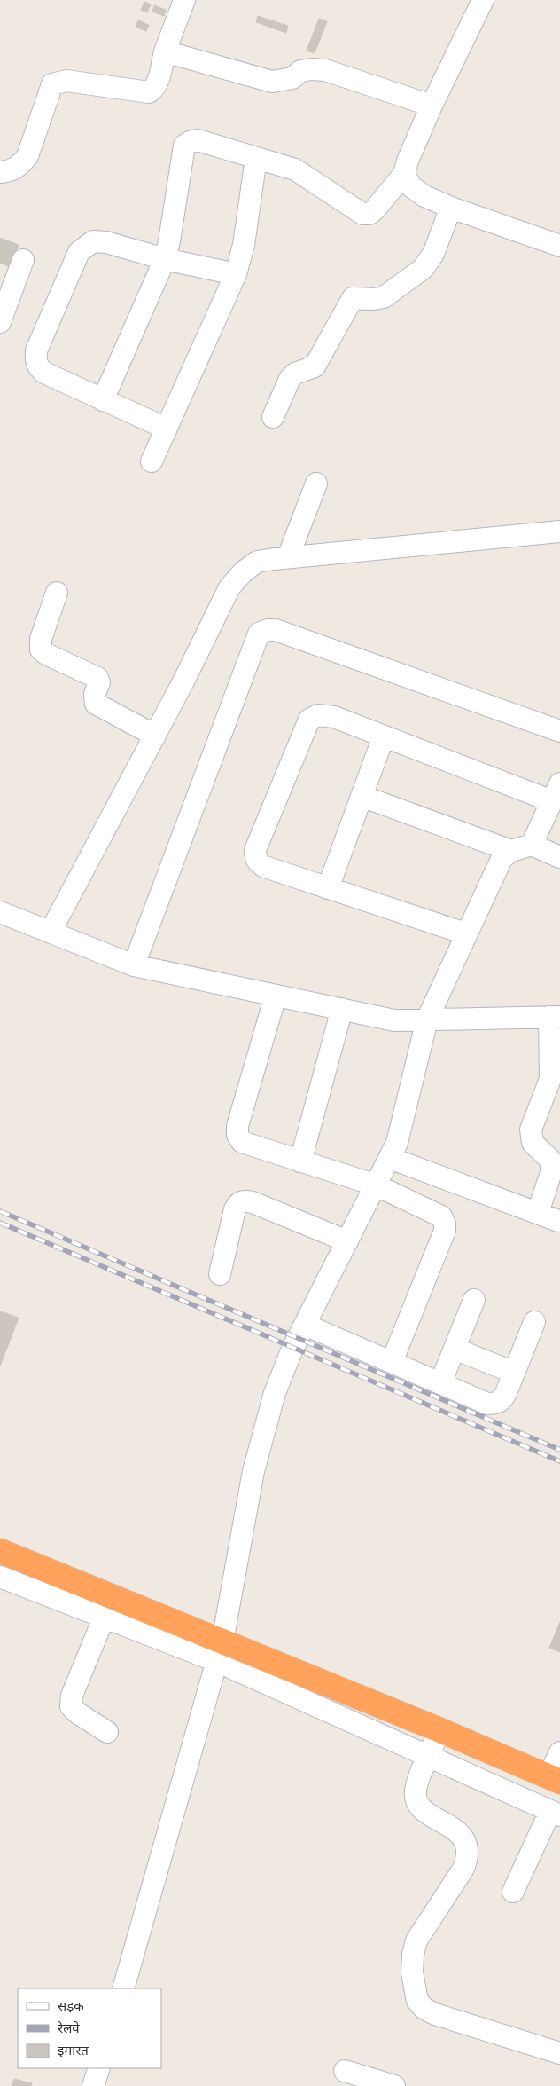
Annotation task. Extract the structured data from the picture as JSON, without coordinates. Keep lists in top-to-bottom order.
{
  "legend": ["सड़क", "रेलवे", "इमारत"]
}
